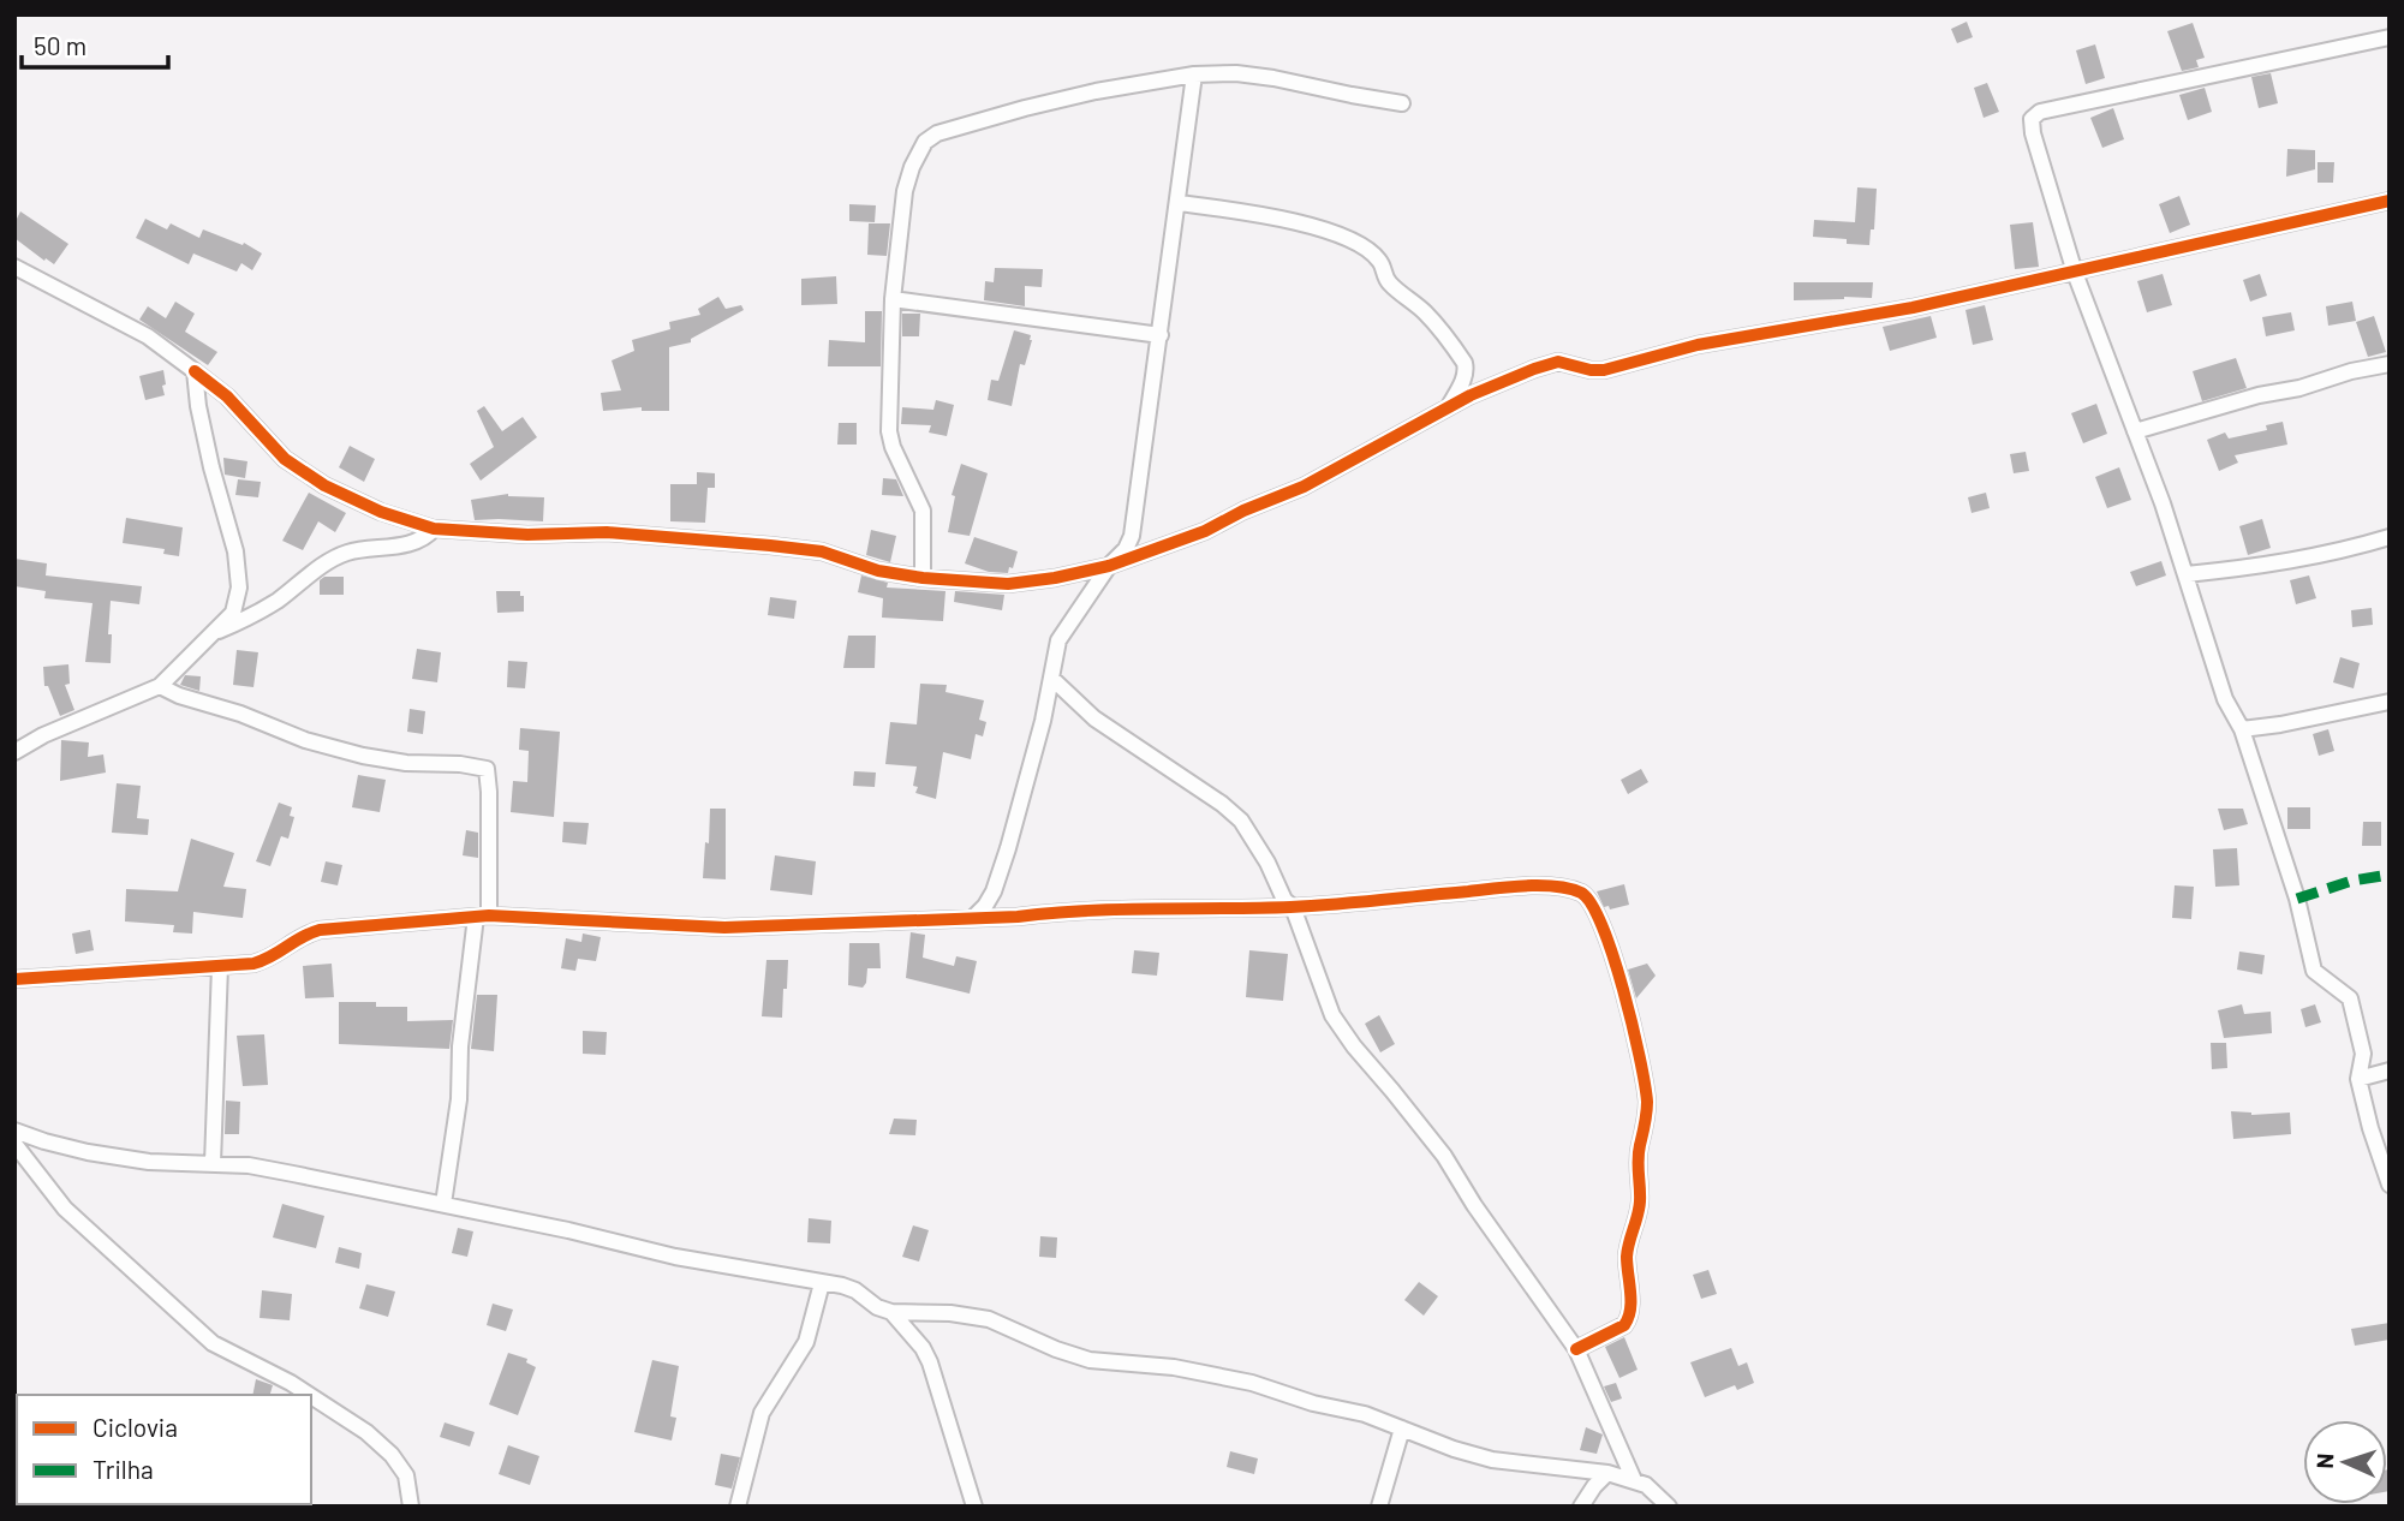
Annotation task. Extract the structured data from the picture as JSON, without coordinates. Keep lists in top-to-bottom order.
{
  "legend": ["Ciclovia", "Trilha"],
  "scale_bar": "50 m",
  "north": "left"
}
